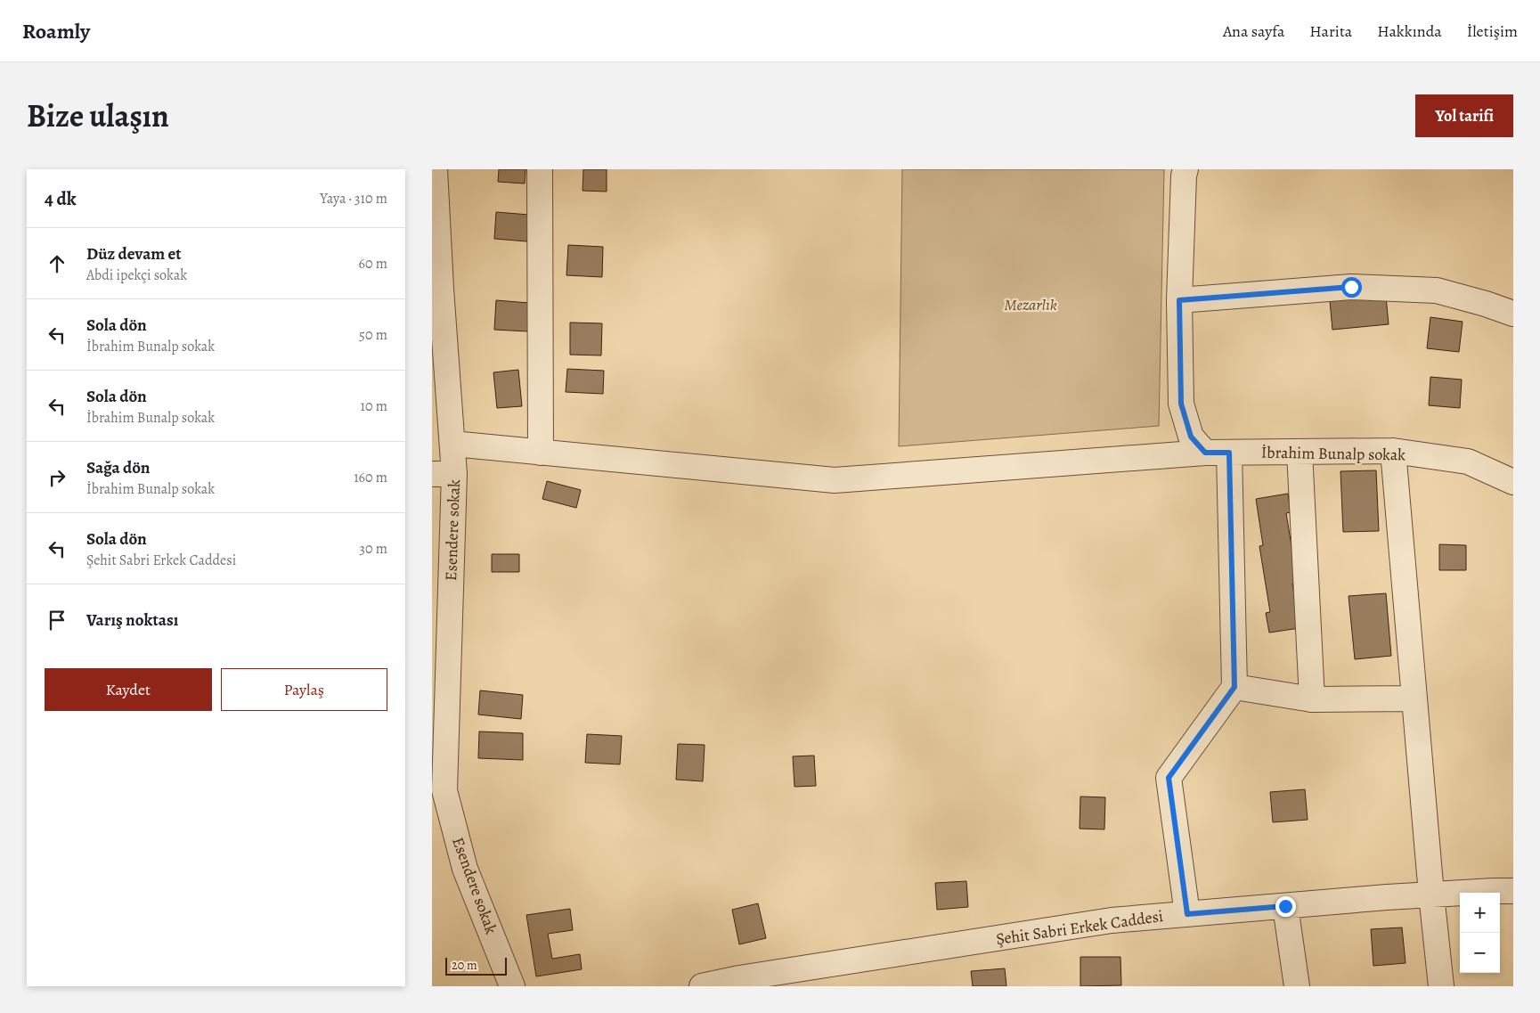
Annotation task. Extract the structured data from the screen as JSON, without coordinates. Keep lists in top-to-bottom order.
{
  "streets": {
    "street": ["İbrahim Bunalp sokak", "Esendere sokak", "Şehit Sabri Erkek Caddesi"]
  },
  "crossings": [
    ["İbrahim Bunalp sokak", "Esendere sokak"]
  ],
  "parks": ["Mezarlık"],
  "scale_bar": "20 m",
  "page": {
    "header": "Roamly",
    "nav": [
      "Ana sayfa",
      "Harita",
      "Hakkında",
      "İletişim"
    ],
    "title": "Bize ulaşın",
    "buttons": [
      "Yol tarifi",
      ["Kaydet", "Paylaş"]
    ],
    "heading": ["4 dk", "Yaya · 310 m"],
    "list": [
      ["Düz devam et", "Abdi ipekçi sokak", "60 m"],
      ["Sola dön", "İbrahim Bunalp sokak", "50 m"],
      ["Sola dön", "İbrahim Bunalp sokak", "10 m"],
      ["Sağa dön", "İbrahim Bunalp sokak", "160 m"],
      ["Sola dön", "Şehit Sabri Erkek Caddesi", "30 m"],
      "Varış noktası"
    ],
    "map_buttons": ["+", "−"],
    "scale": "20 m"
  }
}
